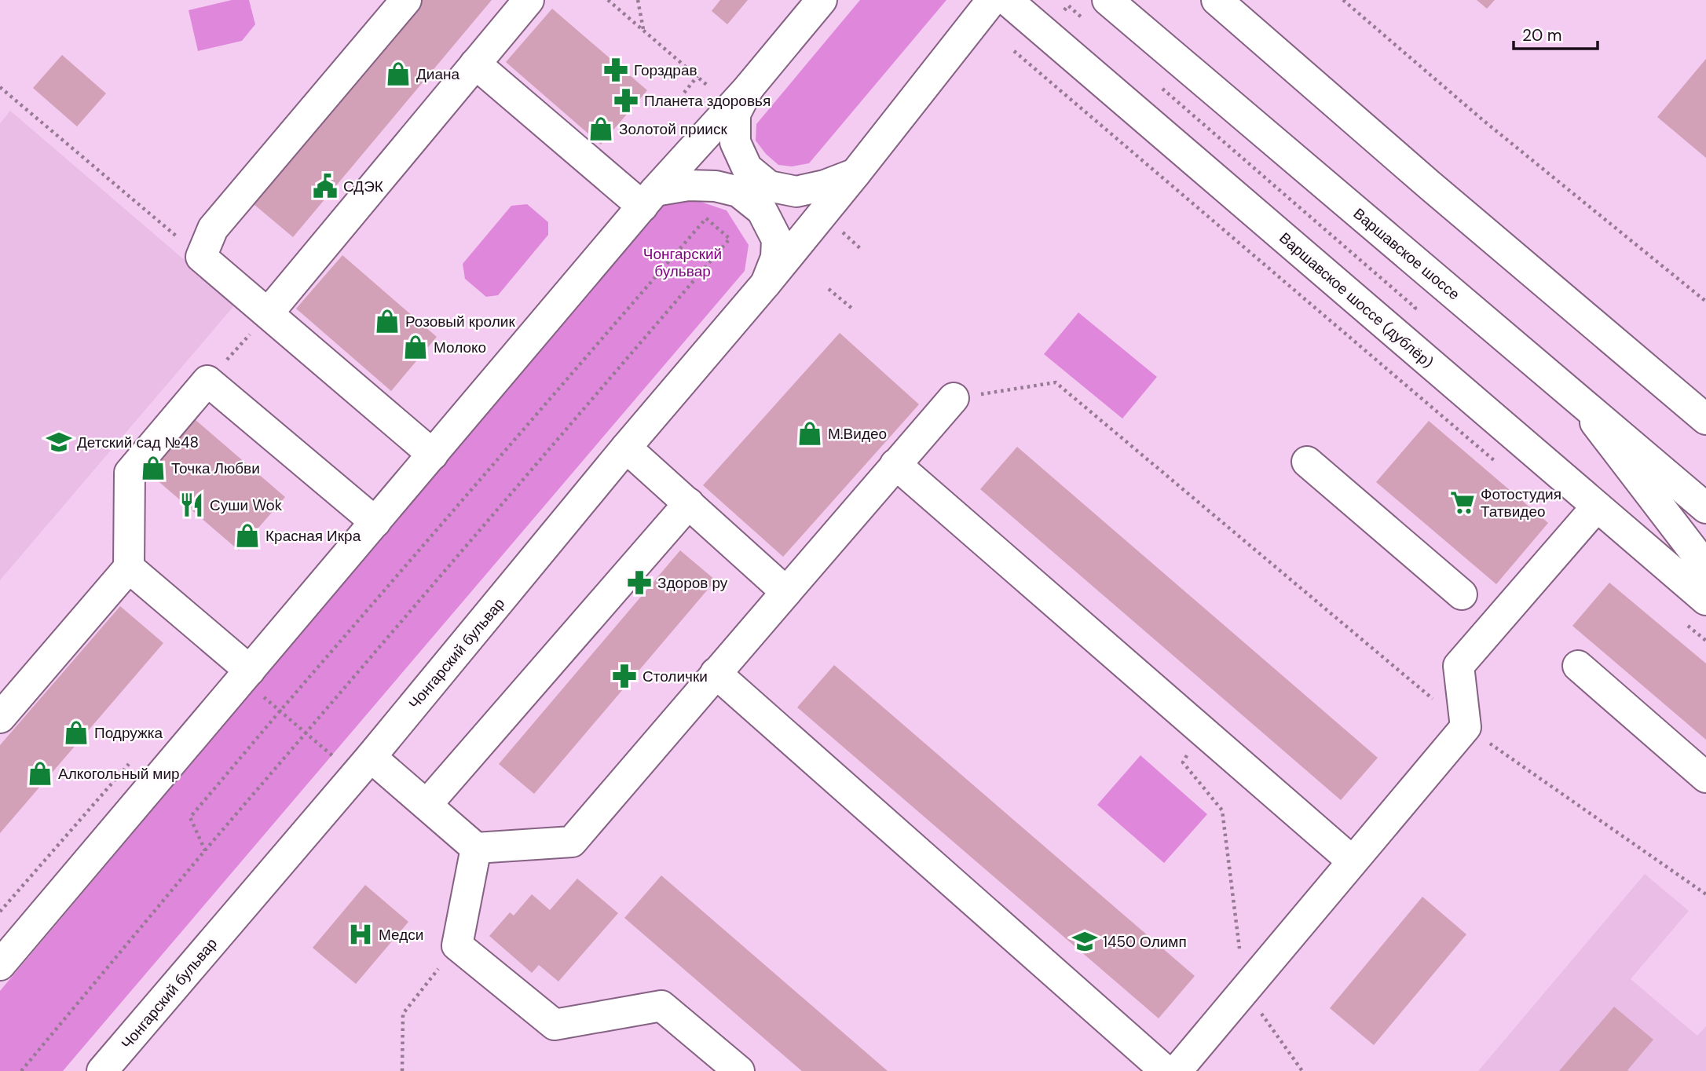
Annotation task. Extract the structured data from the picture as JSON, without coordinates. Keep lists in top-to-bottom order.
{
  "streets": {
    "main road": ["Варшавское шоссе", "Варшавское шоссе (дублёр)", "Чонгарский бульвар"]
  },
  "parks": ["Чонгарский бульвар"],
  "places": {
    "pharmacy": [
      "Горздрав",
      "Планета здоровья",
      "Здоров ру",
      "Столички"
    ],
    "shop": [
      "Диана",
      "Золотой прииск",
      "Розовый кролик",
      "Молоко",
      "М.Видео",
      "Точка Любви",
      "Красная Икра",
      "Подружка",
      "Алкогольный мир"
    ],
    "public building": ["СДЭК"],
    "school or university": ["Детский сад №48", "1450 Олимп"],
    "supermarket": ["Фотостудия Татвидео"],
    "restaurant": ["Суши Wok"],
    "hospital": ["Медси"]
  },
  "scale_bar": "20 m"
}
